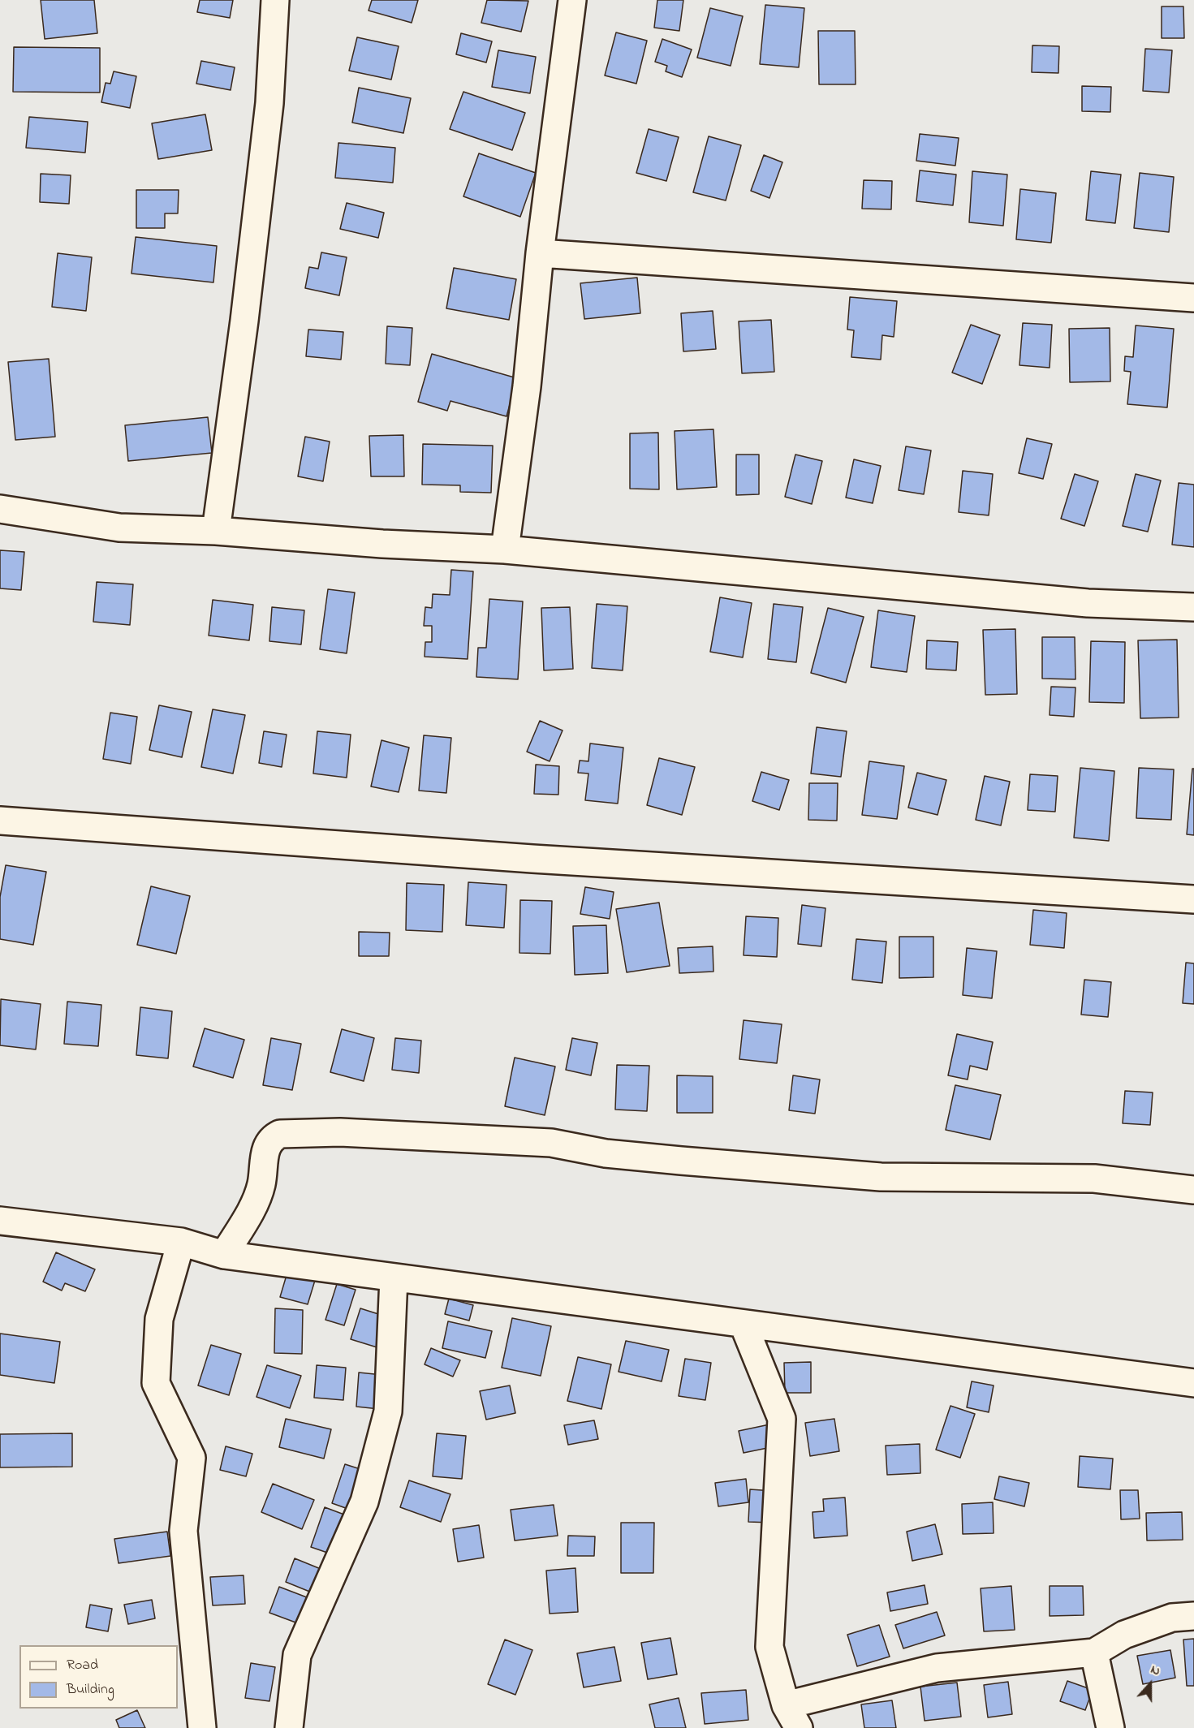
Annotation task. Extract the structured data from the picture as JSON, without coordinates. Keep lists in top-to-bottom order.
{
  "legend": ["Road", "Building"],
  "north": "top"
}
